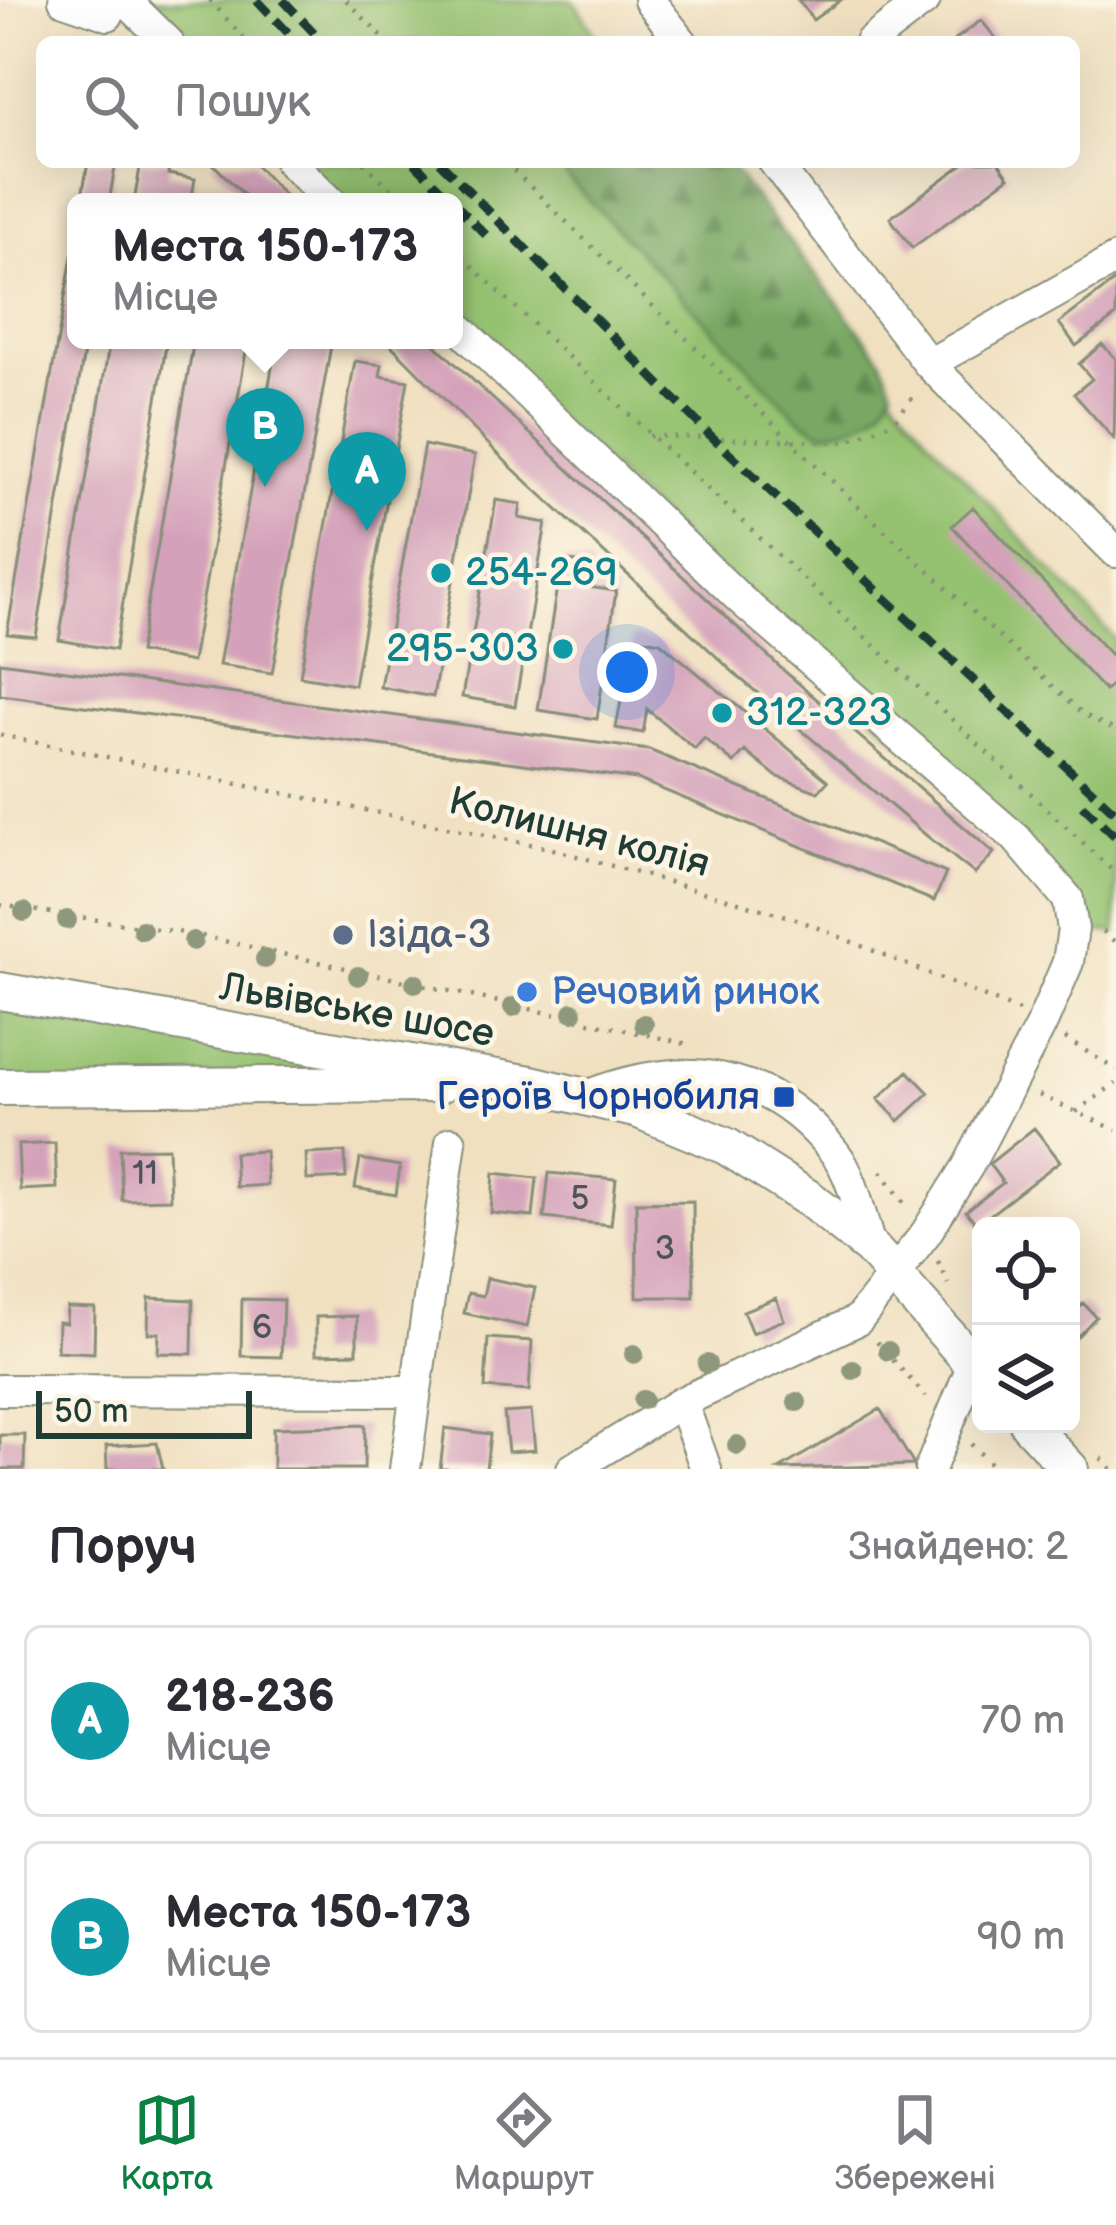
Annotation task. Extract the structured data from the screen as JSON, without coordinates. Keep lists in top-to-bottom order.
{
  "streets": {
    "main road": ["Львівське шосе"],
    "path": ["Колишня колія"]
  },
  "places": {
    "other": [
      "254-269",
      "295-303",
      "312-323",
      "Ізіда-3",
      "Речовий ринок"
    ],
    "transit": ["Героїв Чорнобиля"]
  },
  "house_numbers": [
    "11",
    "5",
    "3",
    "6"
  ],
  "scale_bar": "50 m",
  "page": {
    "search": "Пошук",
    "popup": ["Места 150-173", "Місце"],
    "pins": ["B", "A"],
    "scale": "50 m",
    "heading": ["Поруч", "Знайдено: 2"],
    "list": [
      {
        "mark": "A",
        "name": "218-236",
        "note": "Місце",
        "value": "70 m"
      },
      {
        "mark": "B",
        "name": "Места 150-173",
        "note": "Місце",
        "value": "90 m"
      }
    ],
    "nav": ["Карта", "Маршрут", "Збережені"]
  }
}
